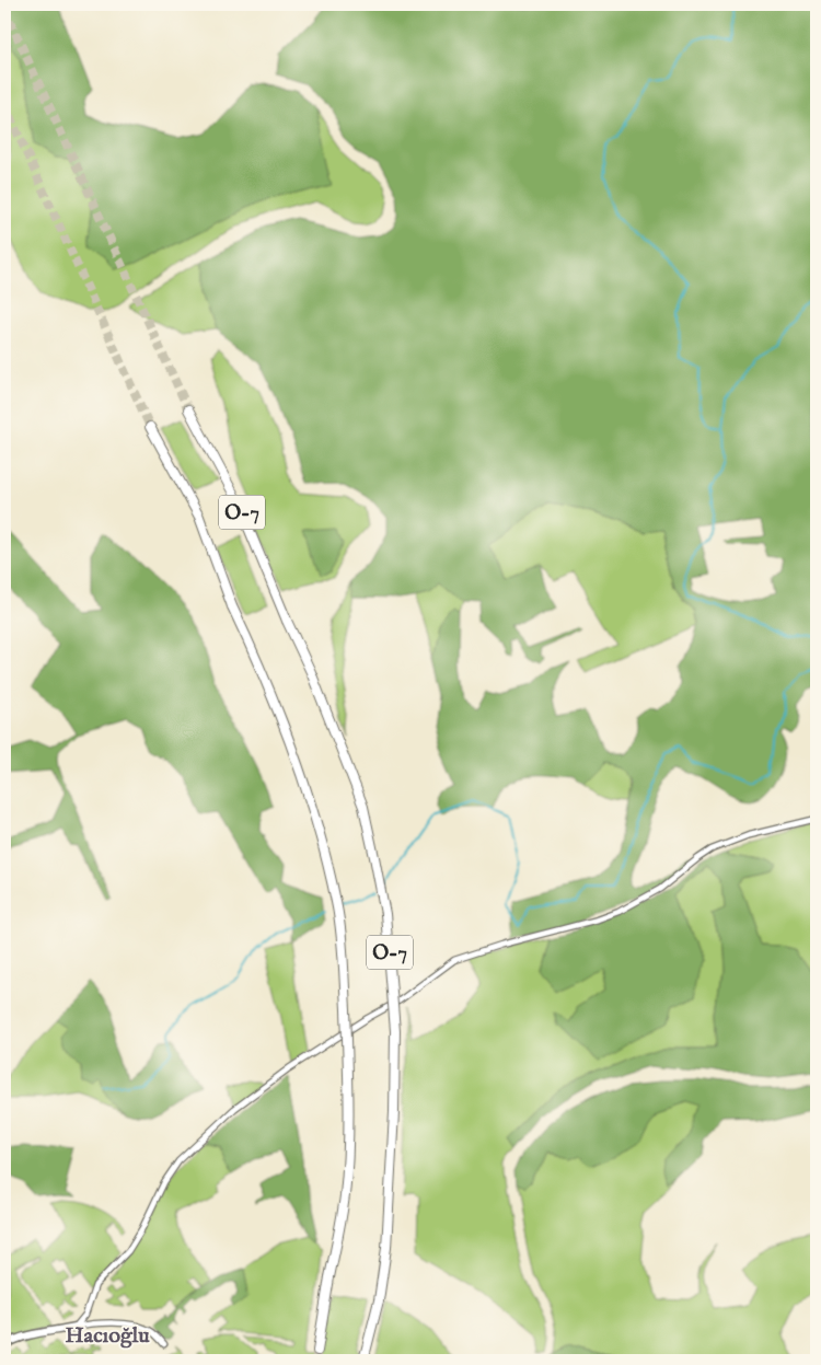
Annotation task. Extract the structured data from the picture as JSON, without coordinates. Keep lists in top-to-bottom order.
{
  "streets": {
    "highway": ["O-7"]
  },
  "districts": ["Hacıoğlu"]
}
